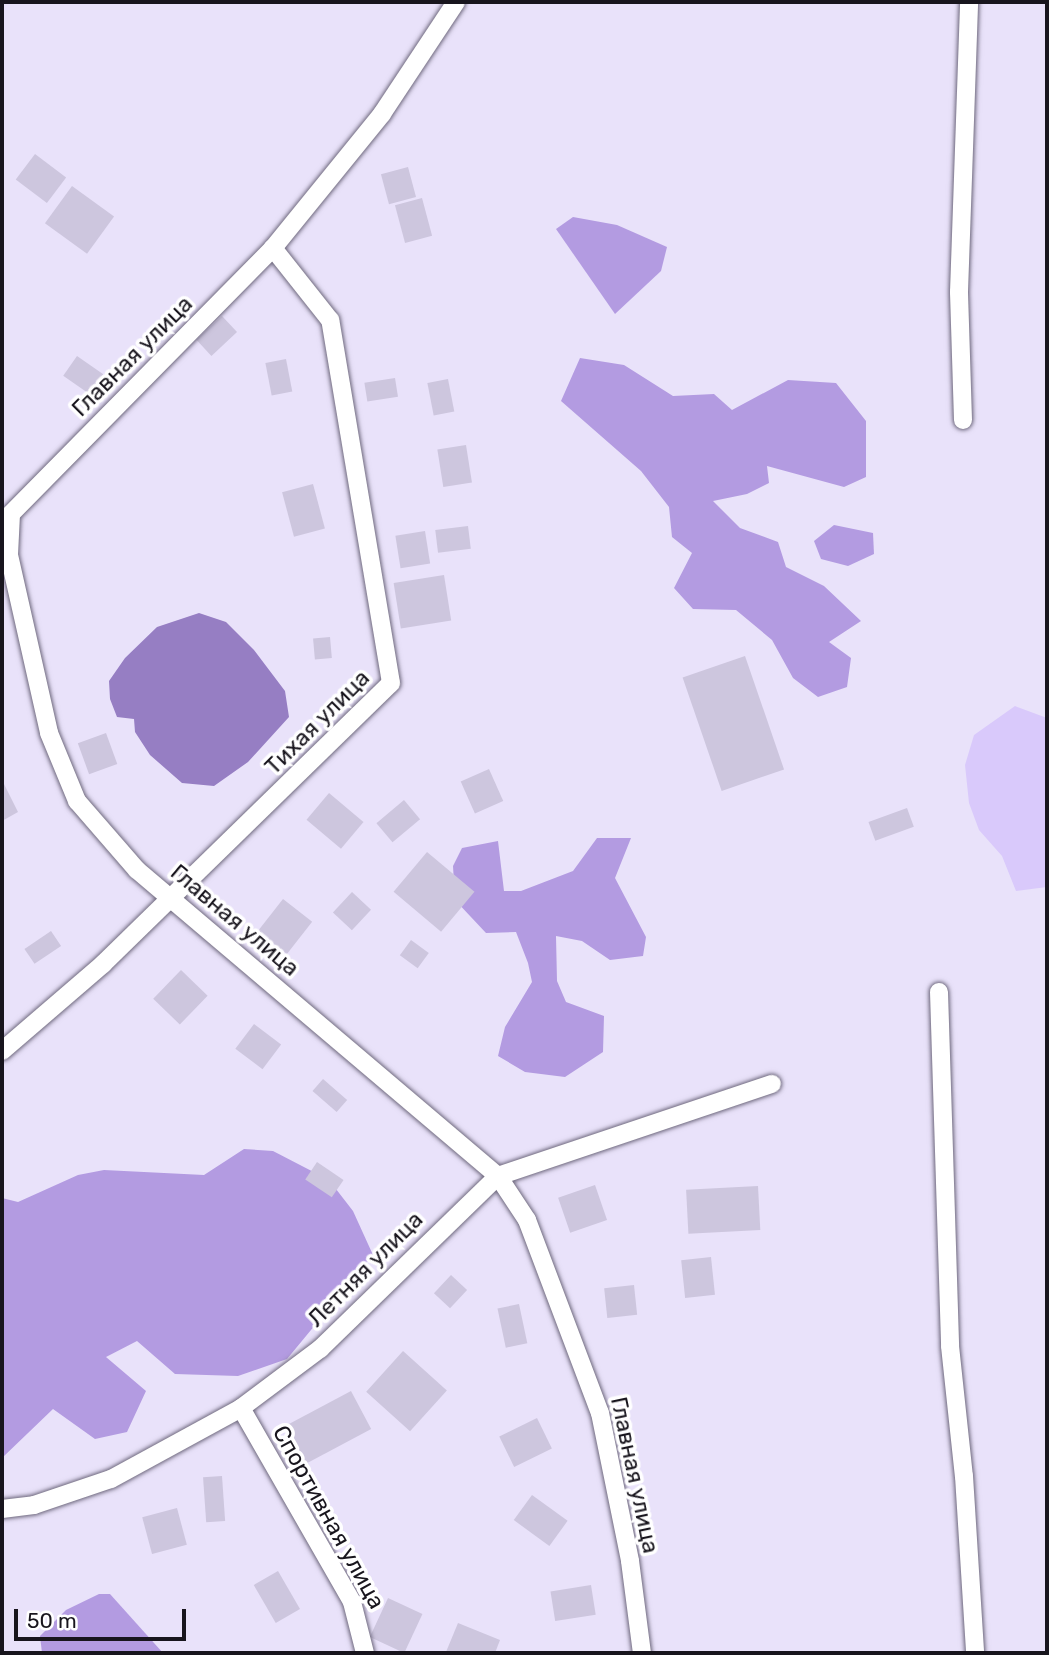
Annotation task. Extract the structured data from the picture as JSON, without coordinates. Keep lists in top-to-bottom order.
{
  "streets": {
    "street": [
      "Главная улица",
      "Тихая улица",
      "Летняя улица",
      "Спортивная улица"
    ]
  },
  "crossings": [
    ["Главная улица", "Тихая улица"],
    ["Главная улица", "Летняя улица"],
    ["Летняя улица", "Спортивная улица"]
  ],
  "scale_bar": "50 m"
}
